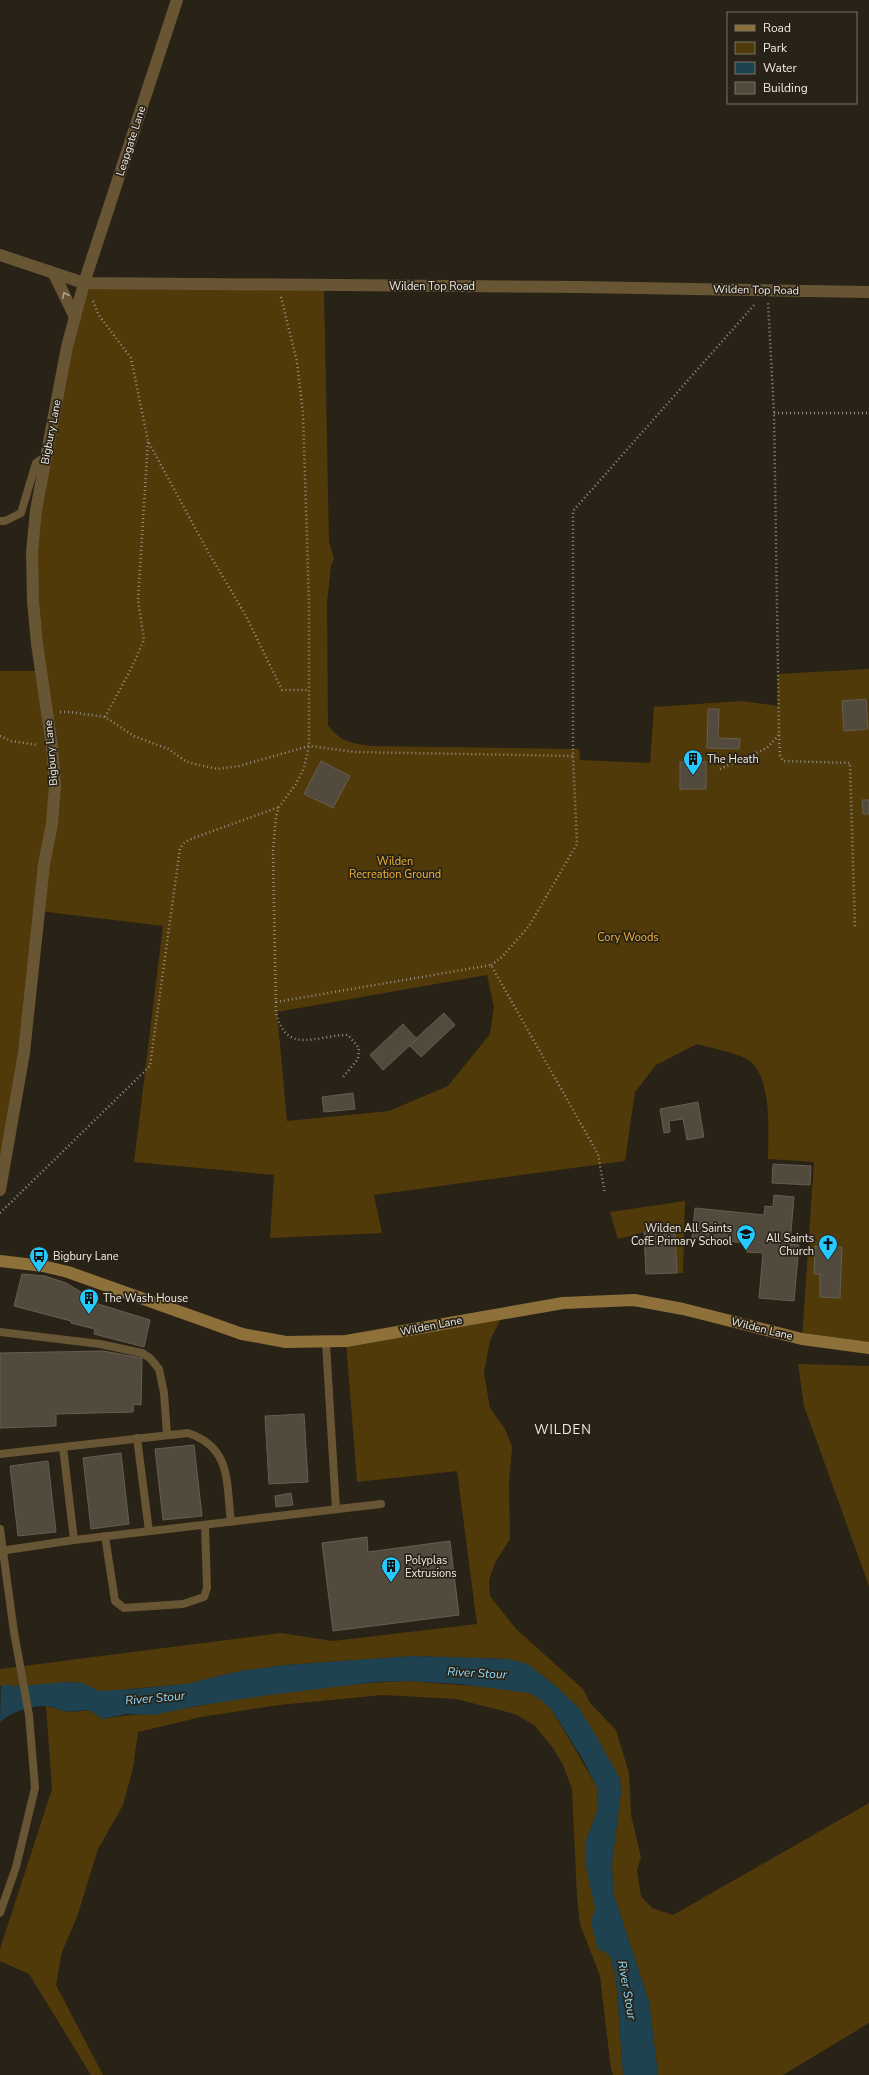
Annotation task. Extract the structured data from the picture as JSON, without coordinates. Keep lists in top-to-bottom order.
{
  "streets": {
    "street": [
      "Leapgate Lane",
      "Wilden Top Road",
      "Bigbury Lane",
      "Wilden Lane"
    ]
  },
  "crossings": [
    ["Leapgate Lane", "Wilden Top Road"],
    ["Leapgate Lane", "Bigbury Lane"],
    ["Wilden Top Road", "Bigbury Lane"]
  ],
  "districts": ["WILDEN"],
  "water": ["River Stour"],
  "parks": ["Wilden Recreation Ground", "Cory Woods"],
  "places": {
    "building": ["The Heath", "The Wash House", "Polyplas Extrusions"],
    "school or university": ["Wilden All Saints CofE Primary School"],
    "church": ["All Saints Church"],
    "bus stop": ["Bigbury Lane"]
  },
  "legend": [
    "Road",
    "Park",
    "Water",
    "Building"
  ]
}
